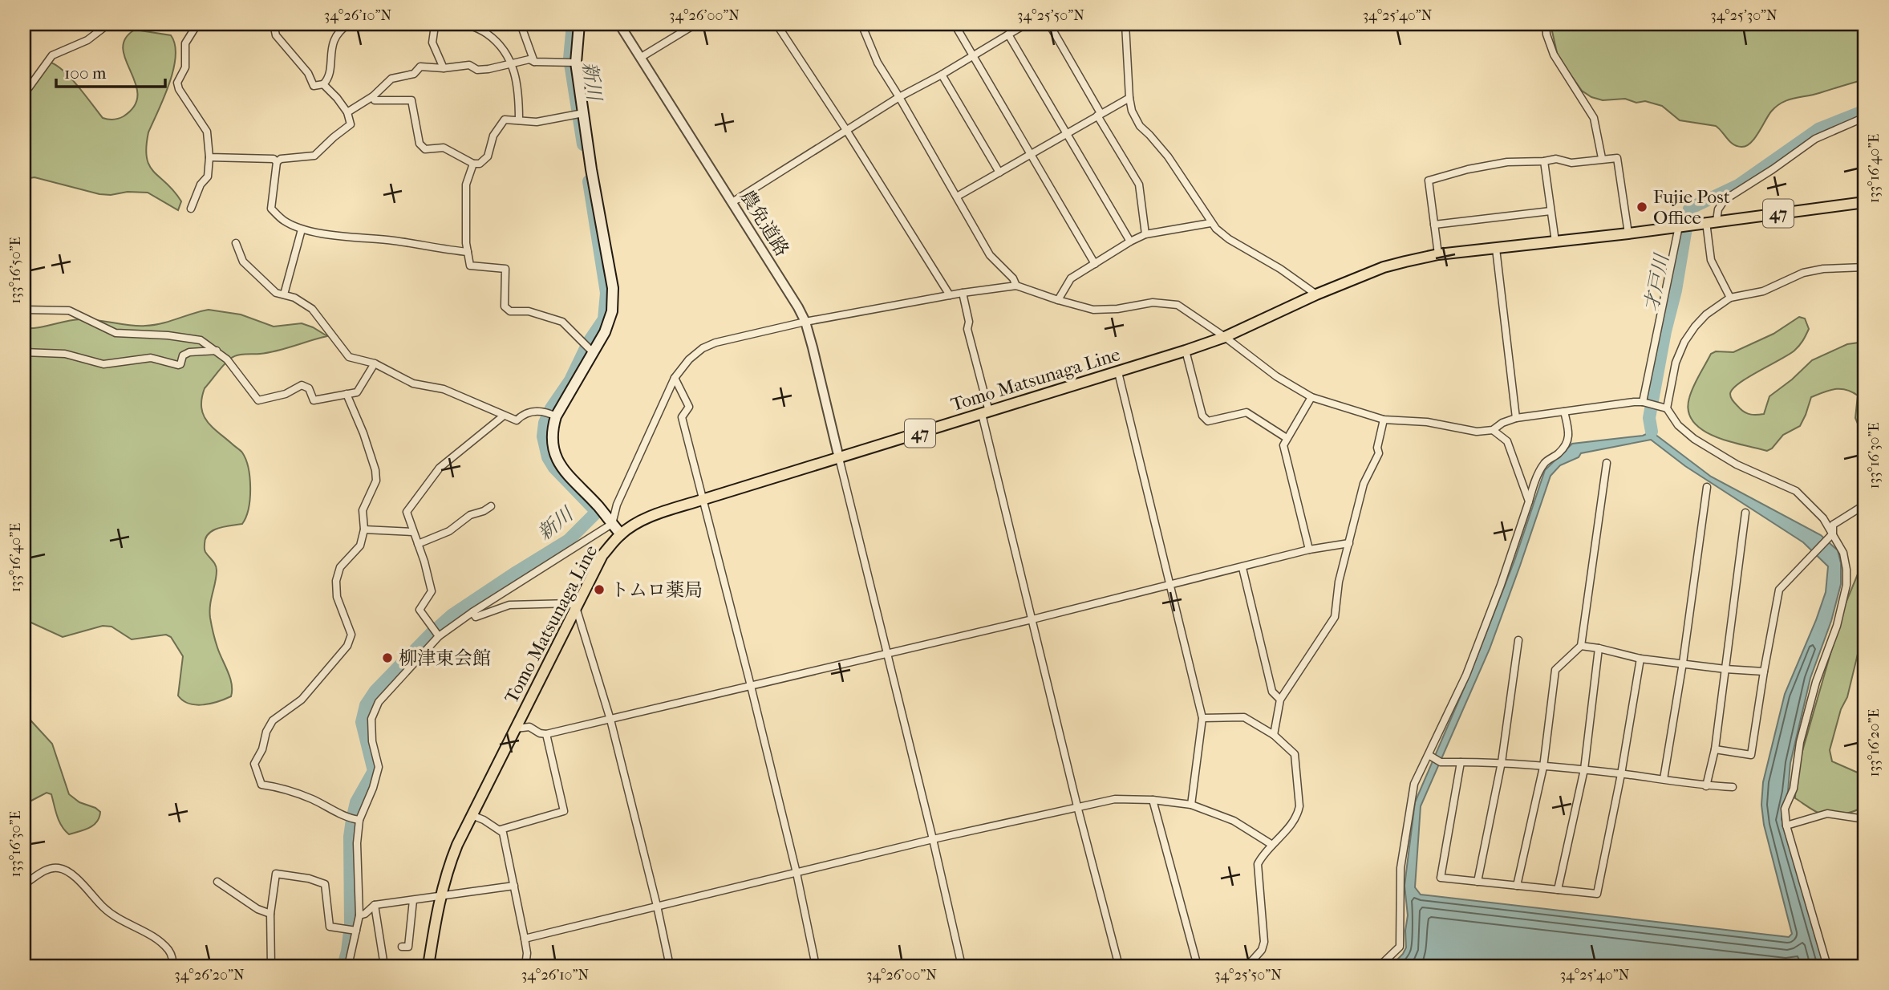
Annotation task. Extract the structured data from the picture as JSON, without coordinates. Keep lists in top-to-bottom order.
{
  "streets": {
    "main road": ["47", "Tomo Matsunaga Line"],
    "street": ["農免道路"]
  },
  "crossings": [
    ["農免道路", "Tomo Matsunaga Line"]
  ],
  "water": ["新川", "才戸川"],
  "places": ["Fujie Post Office", "トムロ薬局", "柳津東会館"],
  "scale_bar": "100 m",
  "coordinates": [
    "34°26'10\"N",
    "34°26'00\"N",
    "34°25'50\"N",
    "34°25'40\"N",
    "34°25'30\"N",
    "133°16'40\"E",
    "133°16'50\"E",
    "133°16'30\"E",
    "133°16'20\"E",
    "34°26'20\"N"
  ]
}
